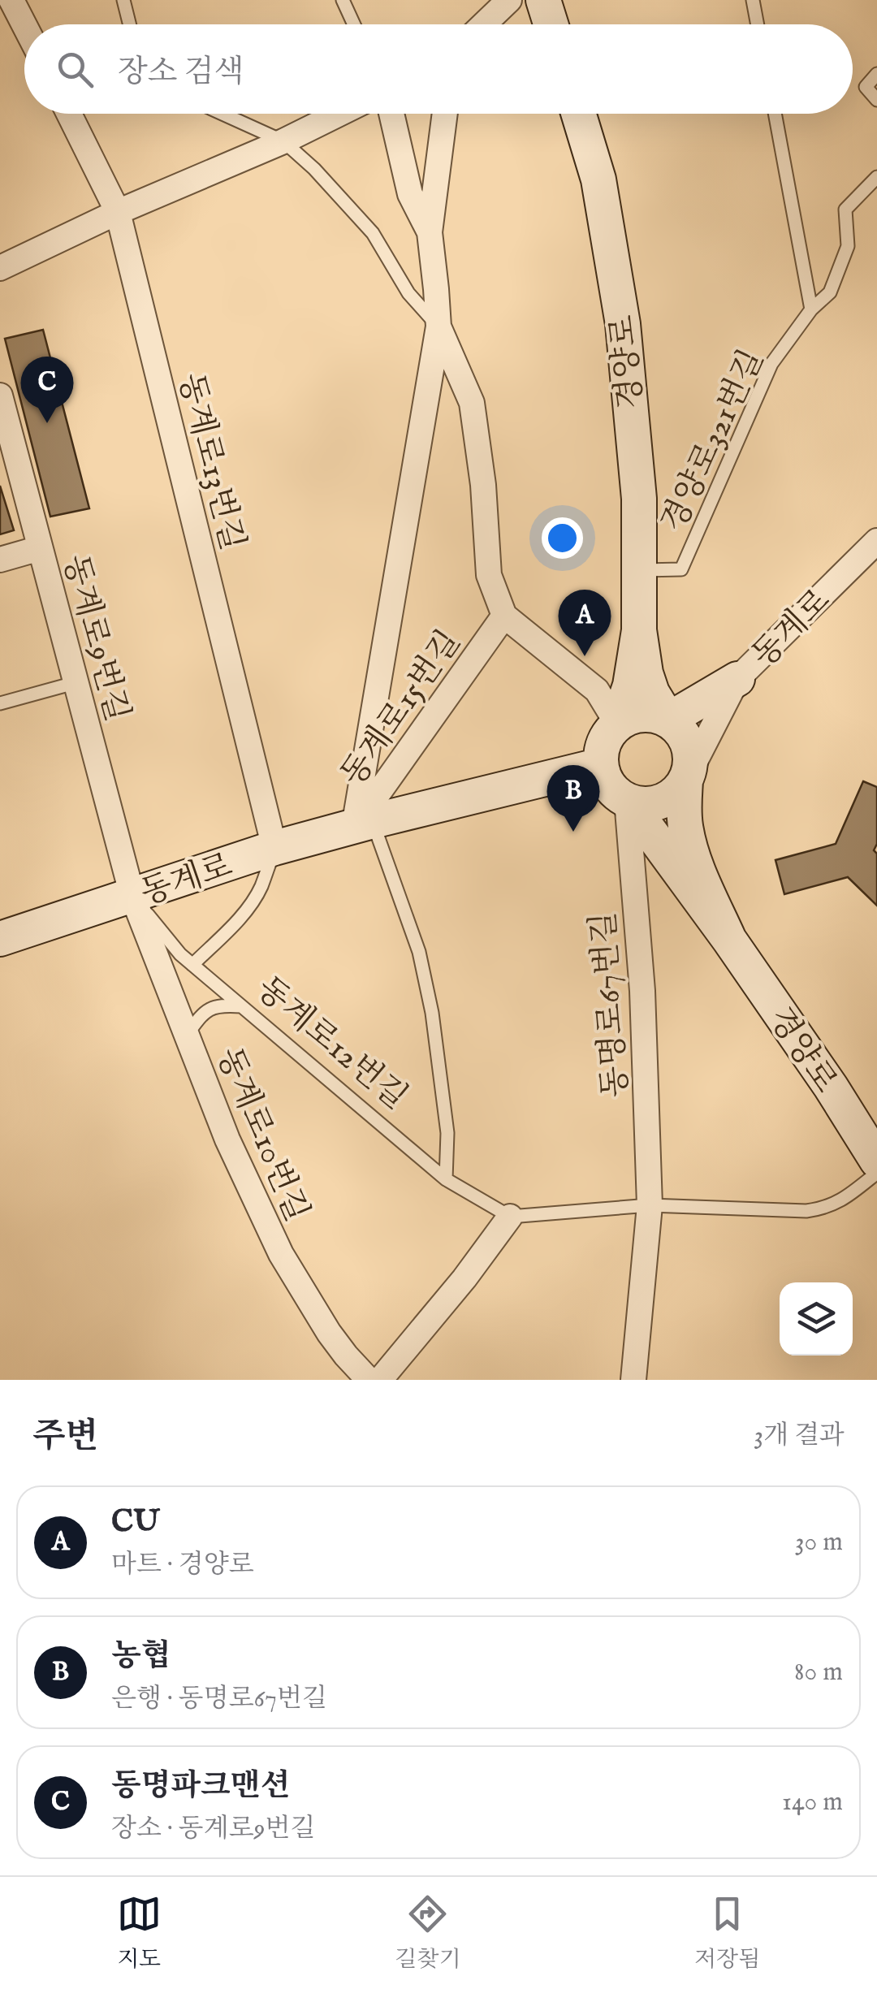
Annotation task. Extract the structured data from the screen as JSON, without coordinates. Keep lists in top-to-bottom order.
{
  "streets": {
    "street": [
      "경양로",
      "동계로13번길",
      "동계로",
      "동계로9번길",
      "동계로15번길",
      "동명로67번길",
      "동계로10번길"
    ],
    "lane": ["경양로321번길", "동계로12번길"]
  },
  "crossings": [
    ["경양로", "경양로321번길"],
    ["경양로", "동계로"],
    ["경양로", "동명로67번길"],
    ["동계로13번길", "동계로"],
    ["동계로", "동계로9번길"],
    ["동계로", "동계로15번길"],
    ["동계로", "동명로67번길"],
    ["동계로", "동계로12번길"],
    ["동계로", "동계로10번길"],
    ["동계로9번길", "동계로12번길"],
    ["동계로9번길", "동계로10번길"],
    ["동계로12번길", "동계로10번길"]
  ],
  "page": {
    "search": "장소 검색",
    "pins": ["C", "A", "B"],
    "heading": ["주변", "3개 결과"],
    "list": [
      {
        "mark": "A",
        "name": "CU",
        "note": "마트 · 경양로",
        "value": "30 m"
      },
      {
        "mark": "B",
        "name": "농협",
        "note": "은행 · 동명로67번길",
        "value": "80 m"
      },
      {
        "mark": "C",
        "name": "동명파크맨션",
        "note": "장소 · 동계로9번길",
        "value": "140 m"
      }
    ],
    "nav": ["지도", "길찾기", "저장됨"]
  }
}
